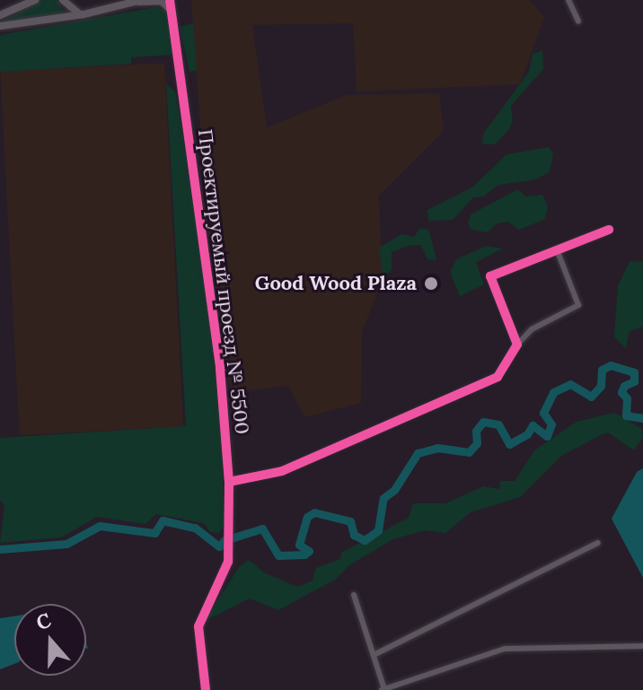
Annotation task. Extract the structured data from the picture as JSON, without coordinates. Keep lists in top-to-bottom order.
{
  "streets": {
    "street": ["Проектируемый проезд № 5500"]
  },
  "places": ["Good Wood Plaza"],
  "north": "top"
}
